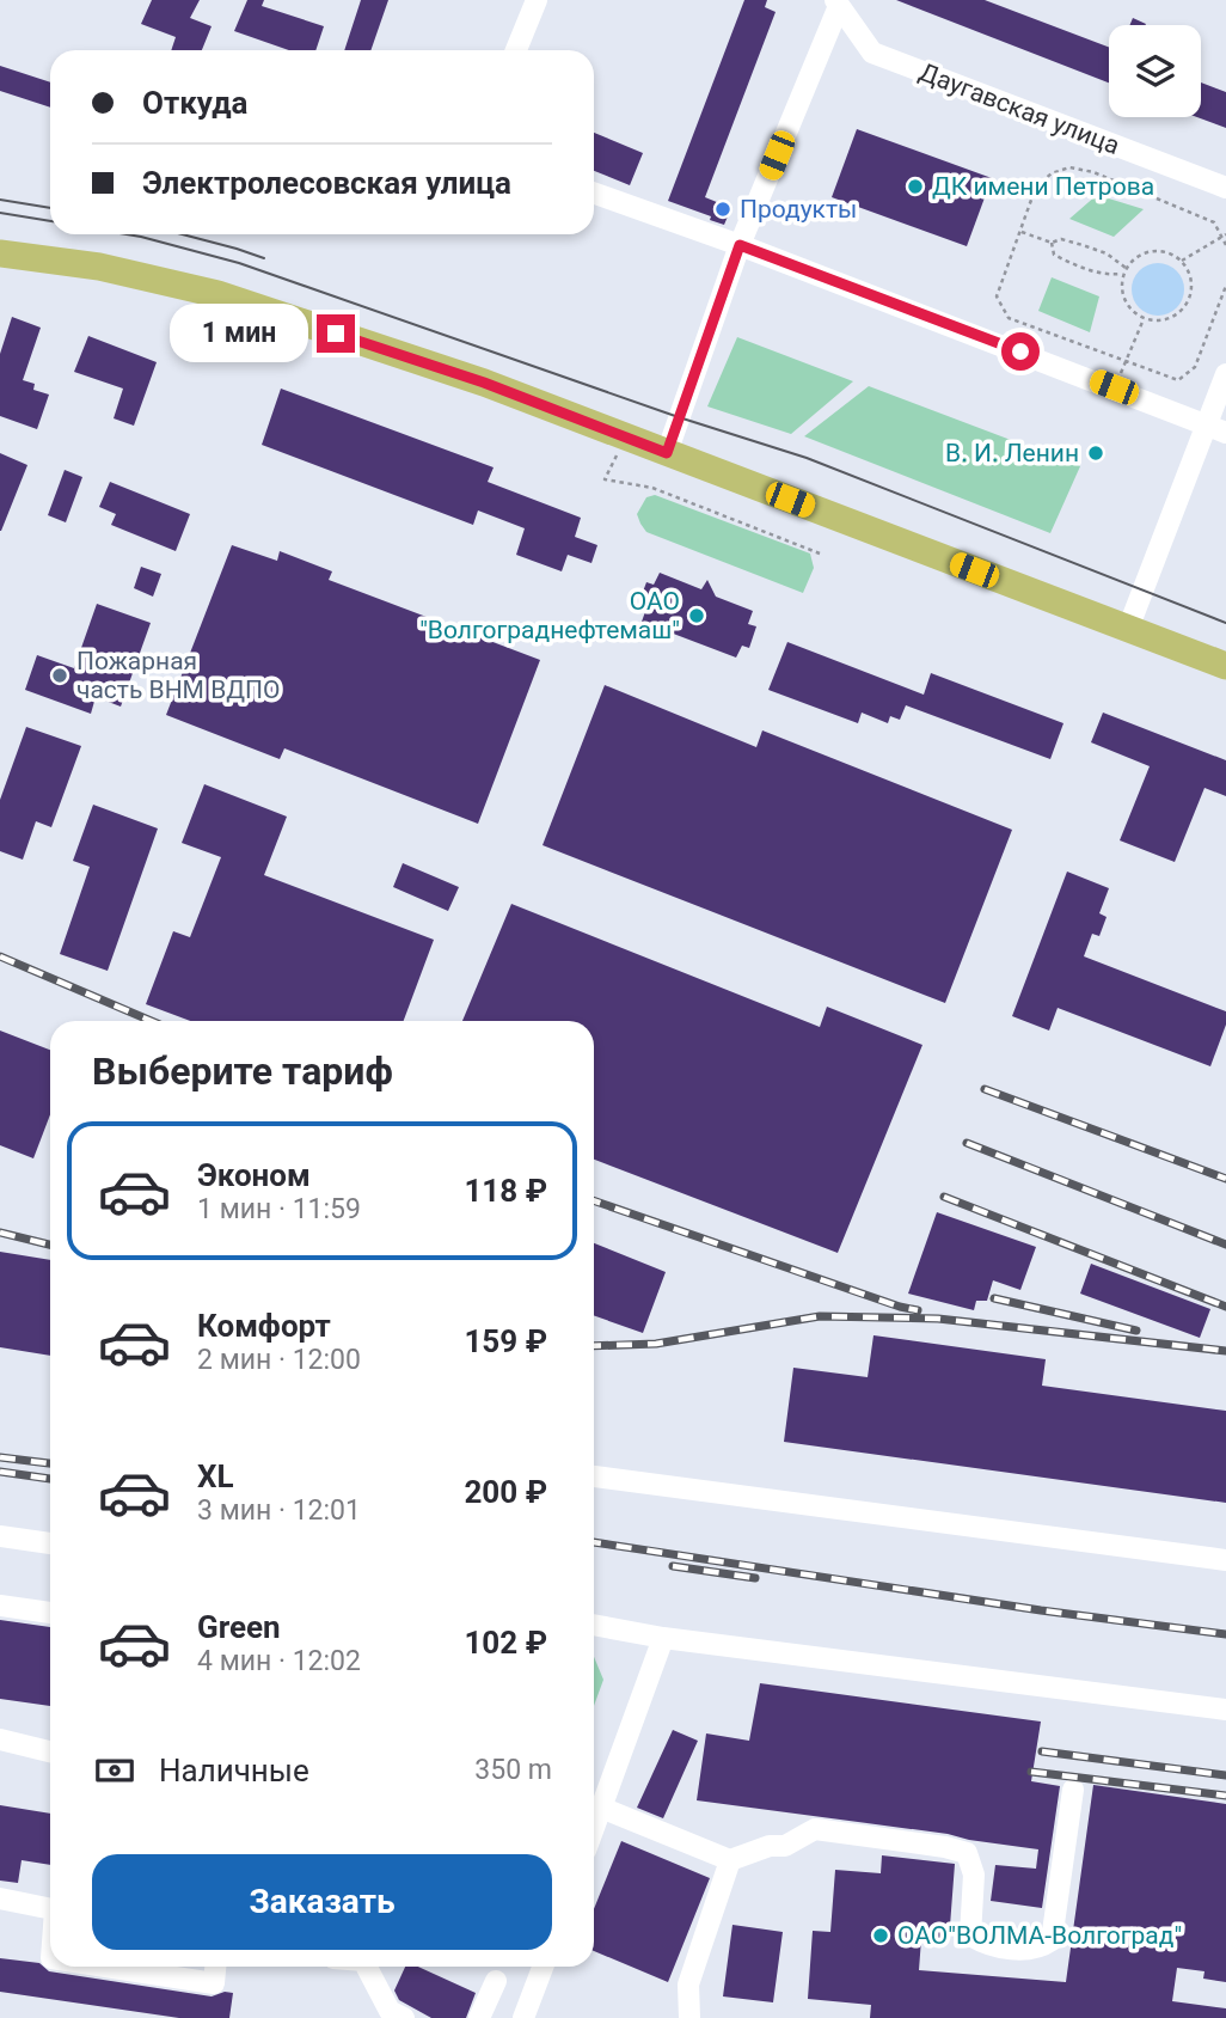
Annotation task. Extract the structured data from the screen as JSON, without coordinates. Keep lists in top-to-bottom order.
{
  "streets": {
    "street": ["Даугавская улица"]
  },
  "places": [
    "ДК имени Петрова",
    "Продукты",
    "В. И. Ленин",
    "ОАО \"Волгограднефтемаш\"",
    "Пожарная часть ВНМ ВДПО",
    "ОАО\"ВОЛМА-Волгоград\""
  ],
  "page": {
    "banner": ["Откуда", "Электролесовская улица"],
    "bubble": "1 мин",
    "heading": "Выберите тариф",
    "list": [
      {
        "name": "Эконом",
        "note": "1 мин · 11:59",
        "value": "118 ₽"
      },
      {
        "name": "Комфорт",
        "note": "2 мин · 12:00",
        "value": "159 ₽"
      },
      {
        "name": "XL",
        "note": "3 мин · 12:01",
        "value": "200 ₽"
      },
      {
        "name": "Green",
        "note": "4 мин · 12:02",
        "value": "102 ₽"
      }
    ],
    "pay": ["Наличные", "350 m"],
    "buttons": "Заказать"
  }
}
